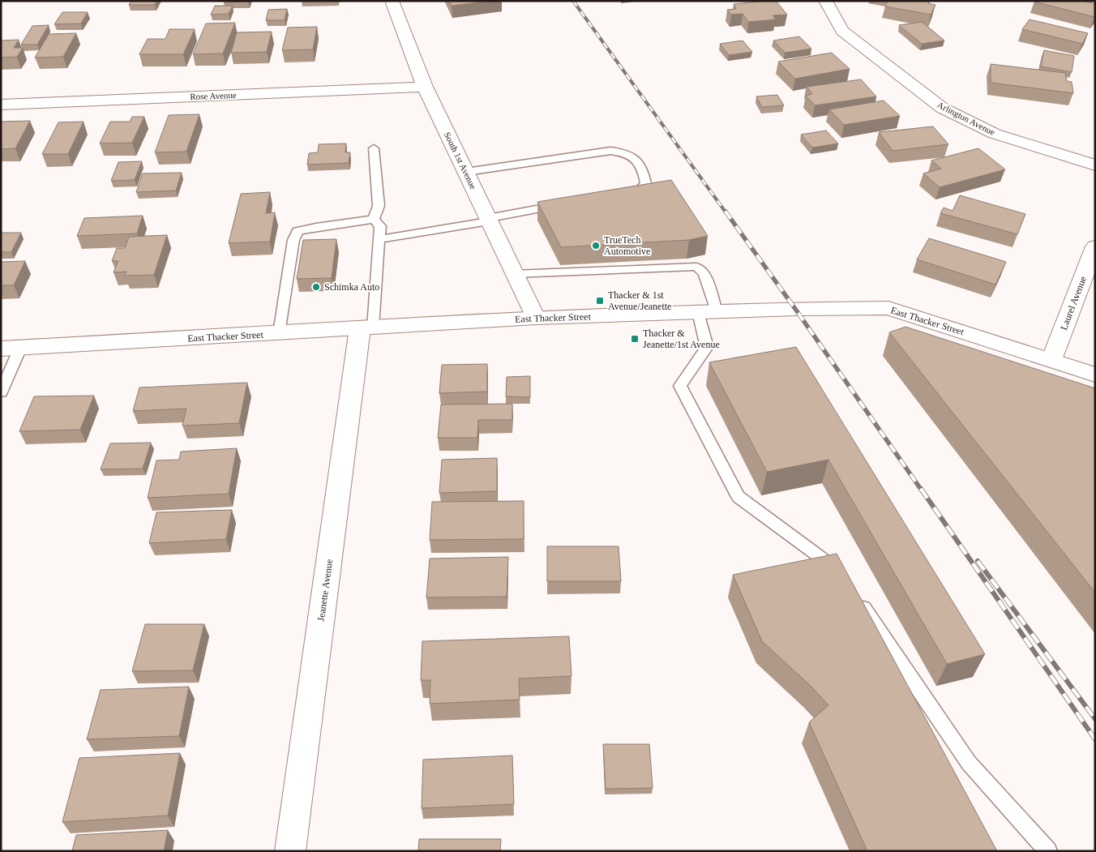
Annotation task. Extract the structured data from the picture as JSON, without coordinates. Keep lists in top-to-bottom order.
{
  "streets": {
    "street": [
      "Rose Avenue",
      "Arlington Avenue",
      "South 1st Avenue",
      "Laurel Avenue",
      "East Thacker Street",
      "Jeanette Avenue"
    ]
  },
  "crossings": [
    ["Rose Avenue", "South 1st Avenue"],
    ["South 1st Avenue", "East Thacker Street"],
    ["Laurel Avenue", "East Thacker Street"],
    ["East Thacker Street", "Jeanette Avenue"]
  ],
  "places": {
    "other": ["TrueTech Automotive", "Schimka Auto"],
    "transit": ["Thacker & 1st Avenue/Jeanette", "Thacker & Jeanette/1st Avenue"]
  }
}
